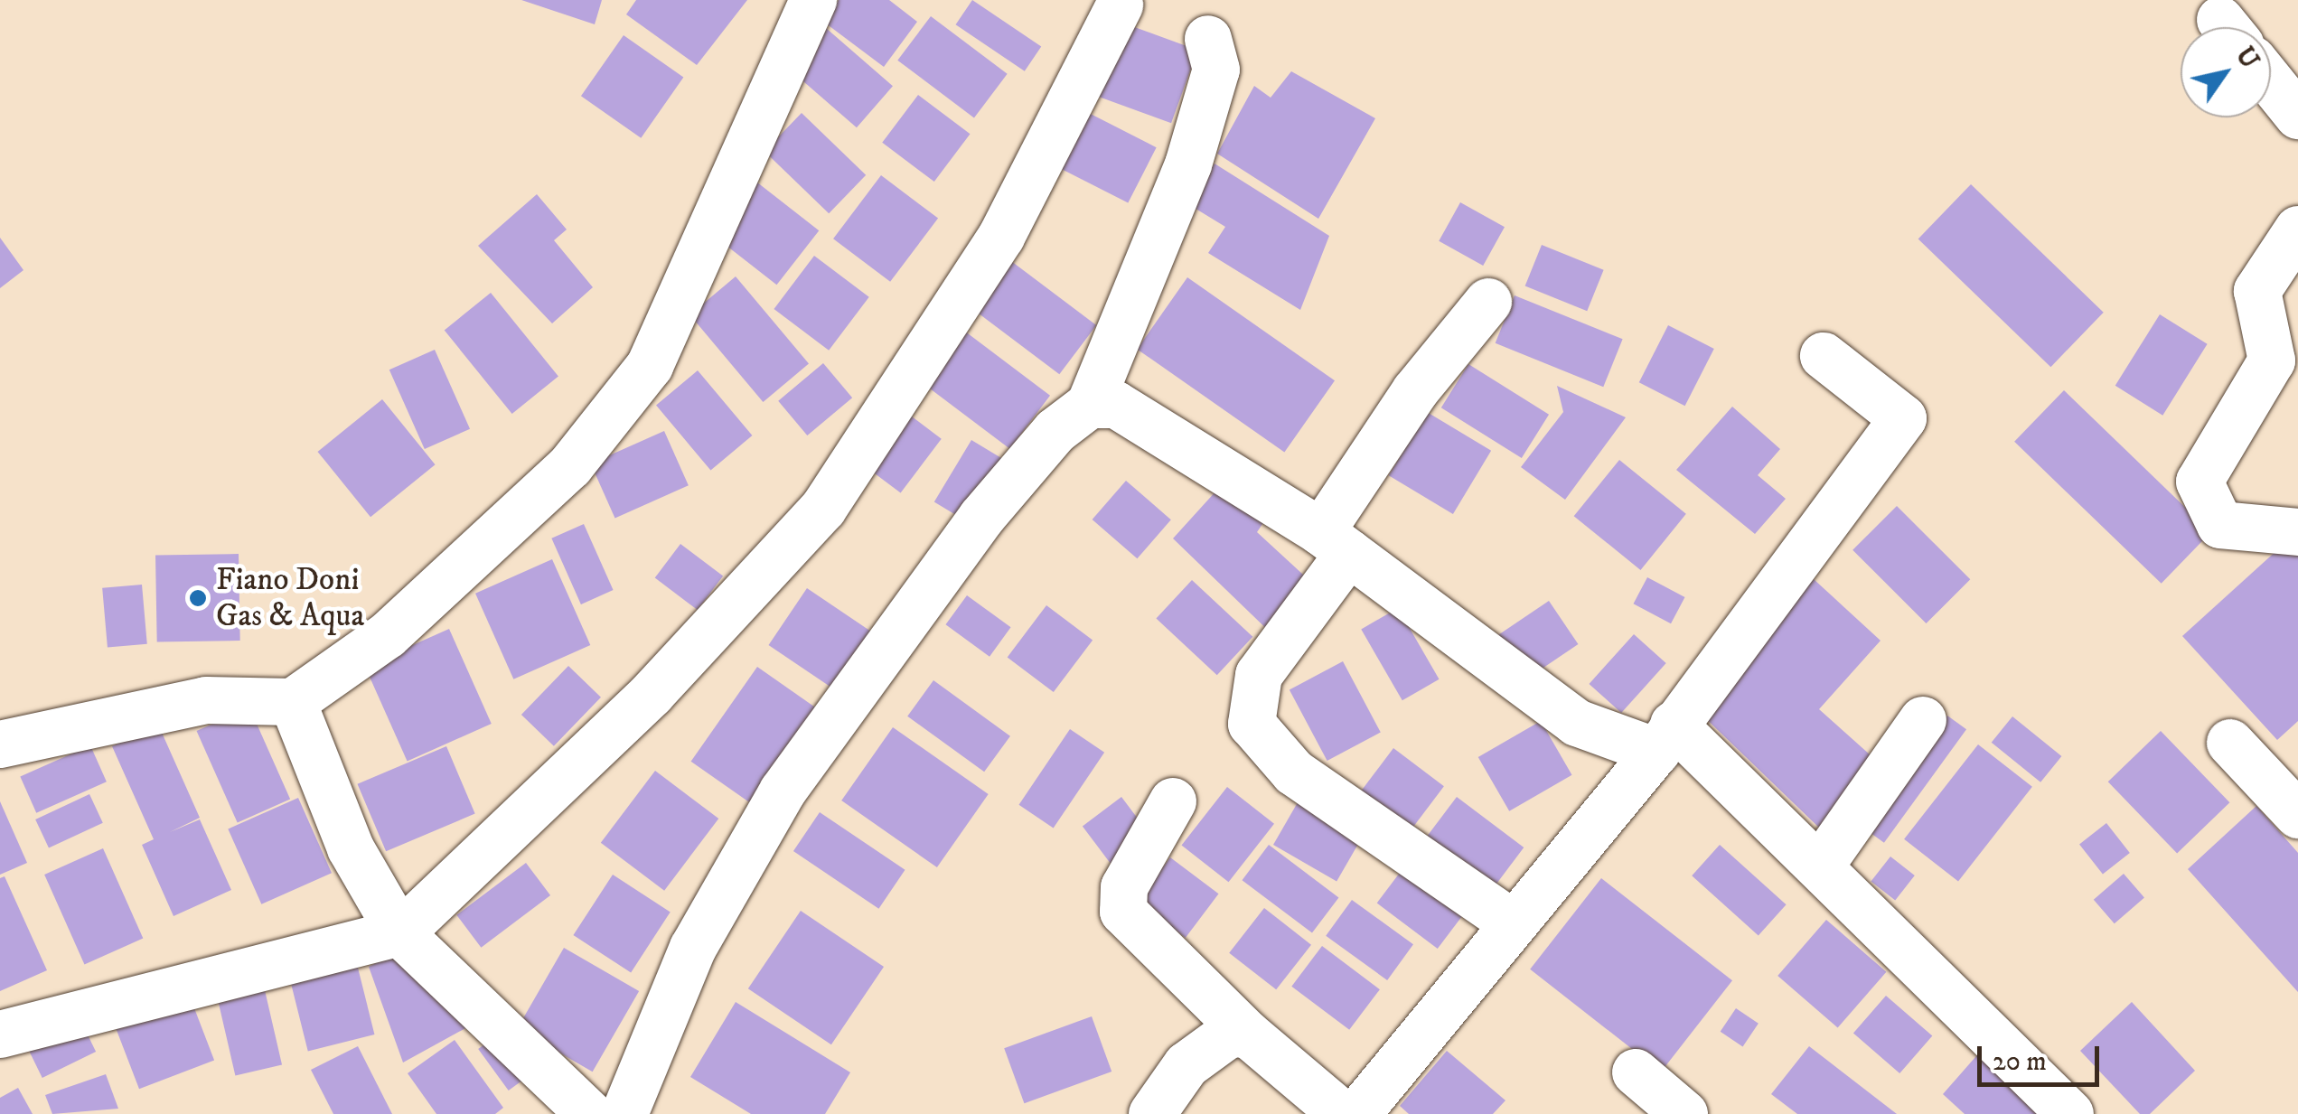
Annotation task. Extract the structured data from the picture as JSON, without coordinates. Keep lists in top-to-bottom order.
{
  "places": ["Fiano Doni Gas & Aqua"],
  "scale_bar": "20 m",
  "north": "top right"
}
